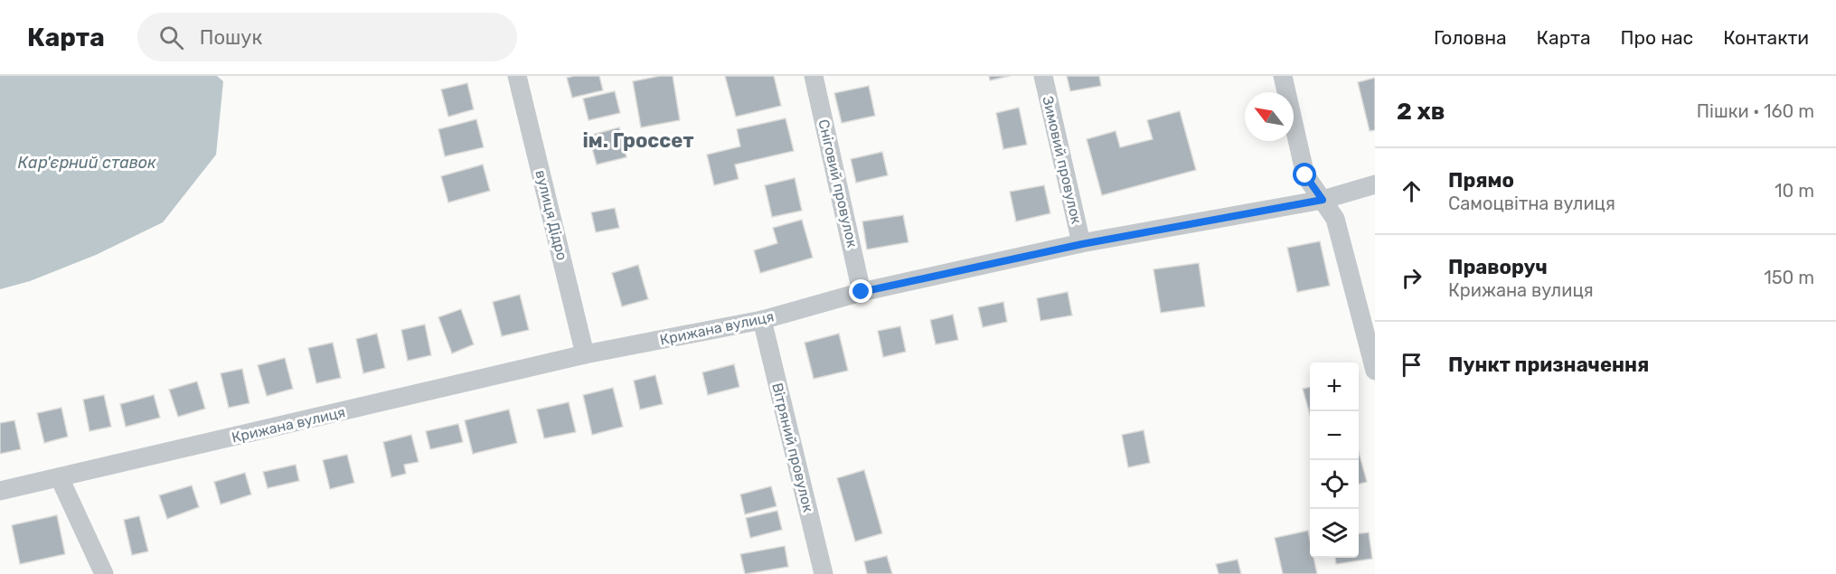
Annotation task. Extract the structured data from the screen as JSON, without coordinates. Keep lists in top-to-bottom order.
{
  "streets": {
    "street": [
      "Зимовий провулок",
      "Сніговий провулок",
      "вулиця Дідро",
      "Крижана вулиця",
      "Вітряний провулок"
    ]
  },
  "crossings": [
    ["Зимовий провулок", "Крижана вулиця"],
    ["Сніговий провулок", "Крижана вулиця"],
    ["вулиця Дідро", "Крижана вулиця"],
    ["Крижана вулиця", "Вітряний провулок"]
  ],
  "districts": ["ім. Гроссет"],
  "water": ["Кар'єрний ставок"],
  "north": "top left",
  "page": {
    "header": "Карта",
    "search": "Пошук",
    "nav": [
      "Головна",
      "Карта",
      "Про нас",
      "Контакти"
    ],
    "heading": ["2 хв", "Пішки · 160 m"],
    "list": [
      ["Прямо", "Самоцвітна вулиця", "10 m"],
      ["Праворуч", "Крижана вулиця", "150 m"],
      "Пункт призначення"
    ],
    "map_buttons": ["+", "−"]
  }
}
